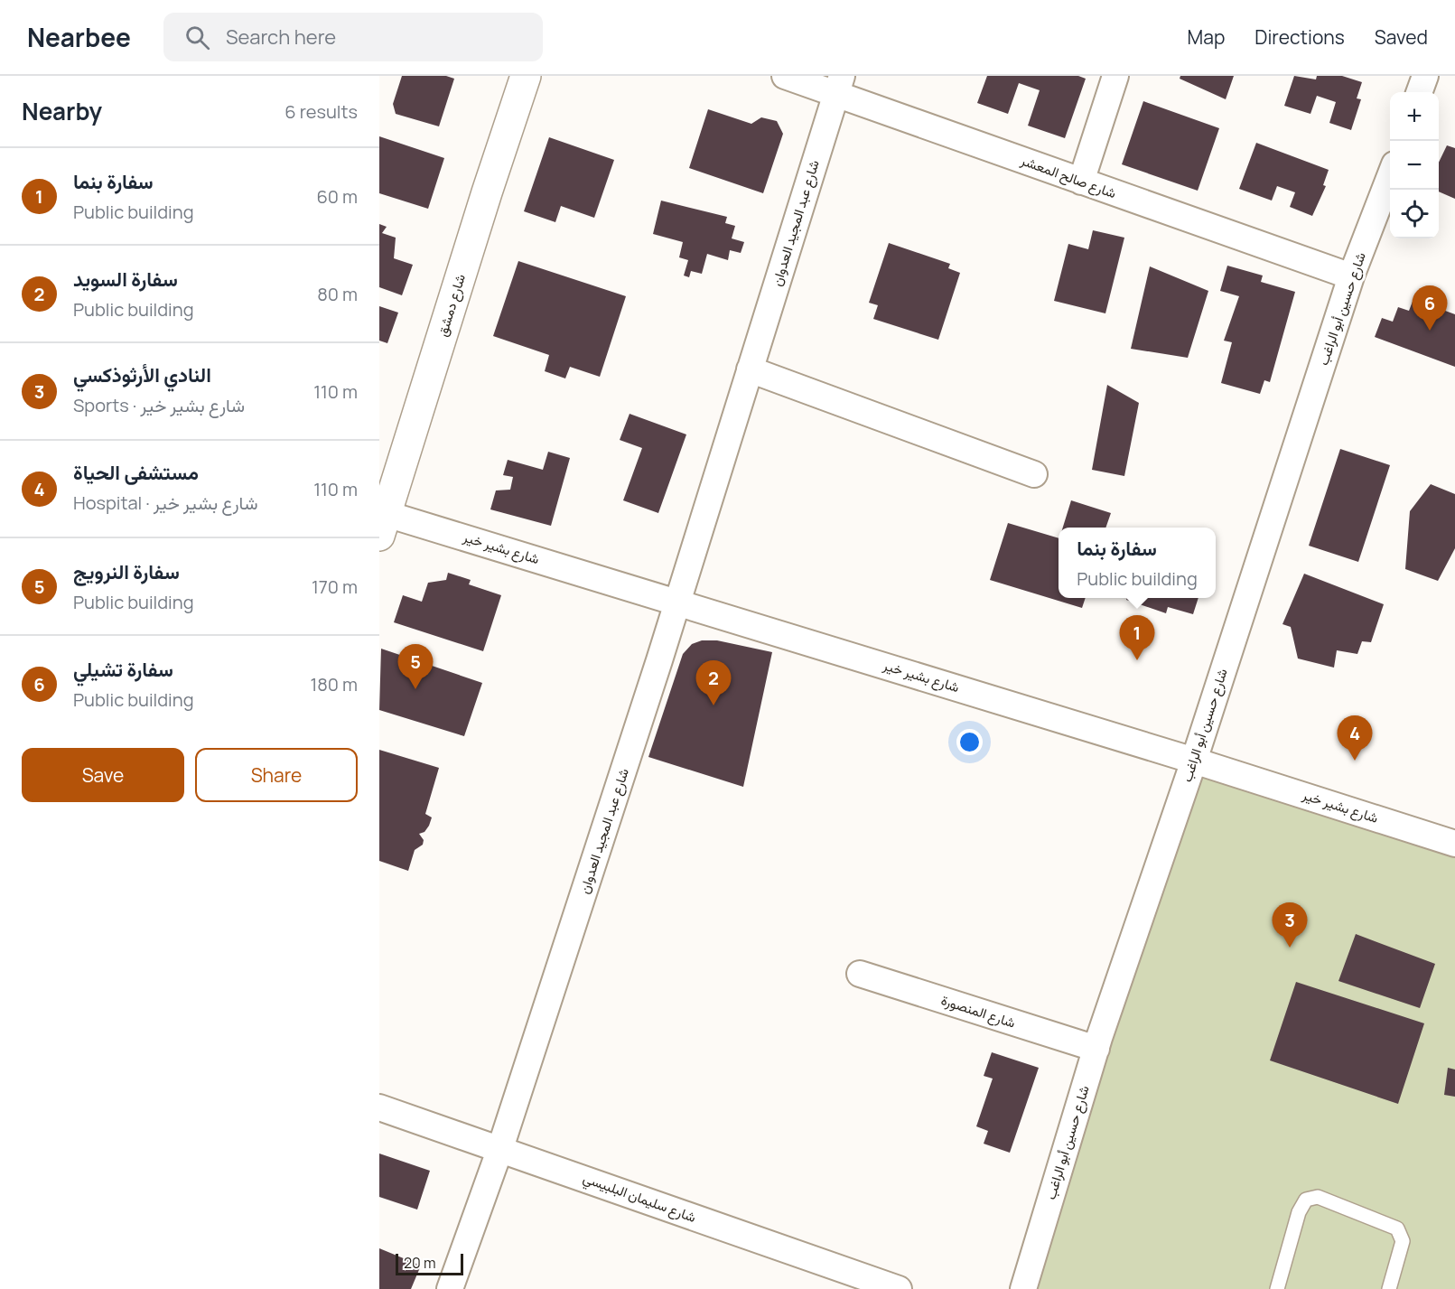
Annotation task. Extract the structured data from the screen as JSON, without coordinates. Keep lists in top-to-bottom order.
{
  "streets": {
    "street": [
      "شارع صالح المعشر",
      "شارع عبد المجيد العدوان",
      "شارع دمشق",
      "شارع حسين أبو الراغب",
      "شارع بشير خير",
      "شارع المنصورة",
      "شارع سليمان البلبيسي"
    ]
  },
  "crossings": [
    ["شارع صالح المعشر", "شارع عبد المجيد العدوان"],
    ["شارع صالح المعشر", "شارع حسين أبو الراغب"],
    ["شارع عبد المجيد العدوان", "شارع بشير خير"],
    ["شارع عبد المجيد العدوان", "شارع سليمان البلبيسي"],
    ["شارع دمشق", "شارع بشير خير"],
    ["شارع حسين أبو الراغب", "شارع بشير خير"],
    ["شارع حسين أبو الراغب", "شارع المنصورة"]
  ],
  "scale_bar": "20 m",
  "page": {
    "header": "Nearbee",
    "search": "Search here",
    "nav": ["Map", "Directions", "Saved"],
    "heading": ["Nearby", "6 results"],
    "map_buttons": ["+", "−"],
    "list": [
      {
        "mark": "1",
        "name": "سفارة بنما",
        "note": "Public building",
        "value": "60 m"
      },
      {
        "mark": "2",
        "name": "سفارة السويد",
        "note": "Public building",
        "value": "80 m"
      },
      {
        "mark": "3",
        "name": "النادي الأرثوذكسي",
        "note": "Sports · شارع بشير خير",
        "value": "110 m"
      },
      {
        "mark": "4",
        "name": "مستشفى الحياة",
        "note": "Hospital · شارع بشير خير",
        "value": "110 m"
      },
      {
        "mark": "5",
        "name": "سفارة النرويج",
        "note": "Public building",
        "value": "170 m"
      },
      {
        "mark": "6",
        "name": "سفارة تشيلي",
        "note": "Public building",
        "value": "180 m"
      }
    ],
    "pins": [
      "6",
      "1",
      "5",
      "2",
      "4",
      "3"
    ],
    "popup": ["سفارة بنما", "Public building"],
    "buttons": ["Save", "Share"],
    "scale": "20 m"
  }
}
